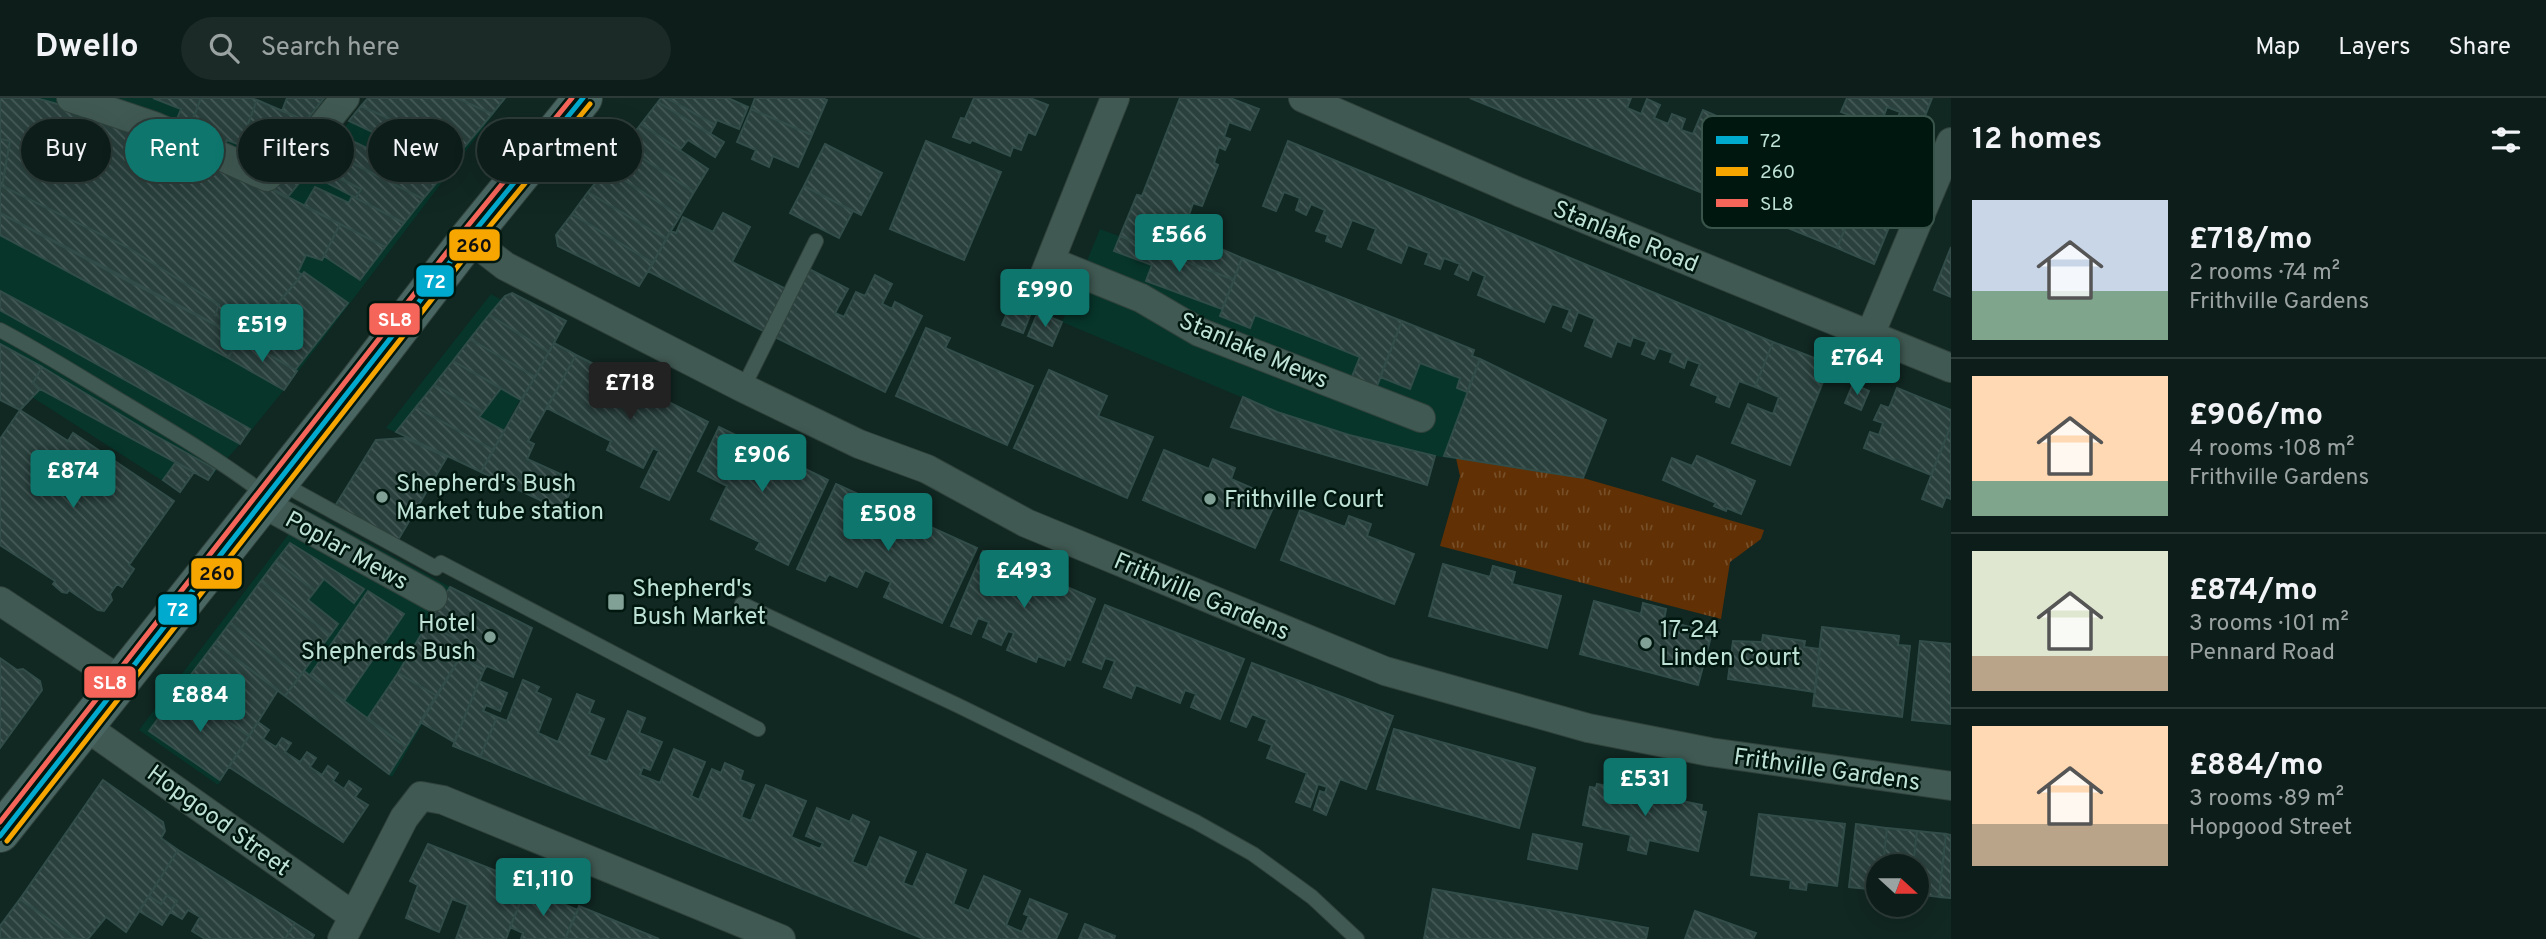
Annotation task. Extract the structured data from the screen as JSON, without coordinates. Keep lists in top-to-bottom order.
{
  "streets": {
    "street": [
      "Stanlake Road",
      "Stanlake Mews",
      "Poplar Mews",
      "Frithville Gardens",
      "Hopgood Street"
    ]
  },
  "places": {
    "other": [
      "Shepherd's Bush Market tube station",
      "Frithville Court",
      "Hotel Shepherds Bush",
      "17-24 Linden Court"
    ],
    "transit": ["Shepherd's Bush Market"]
  },
  "lines": ["transit line 72", "transit line SL8", "transit line 260"],
  "legend": ["72", "260", "SL8"],
  "north": "right",
  "page": {
    "header": "Dwello",
    "search": "Search here",
    "nav": ["Map", "Layers", "Share"],
    "heading": "12 homes",
    "chip": [
      "Buy",
      "Rent",
      "Filters",
      "New",
      "Apartment"
    ],
    "list": [
      {
        "name": "£718/mo",
        "note": "2 rooms · 74 m² · Frithville Gardens"
      },
      {
        "name": "£906/mo",
        "note": "4 rooms · 108 m² · Frithville Gardens"
      },
      {
        "name": "£874/mo",
        "note": "3 rooms · 101 m² · Pennard Road"
      },
      {
        "name": "£884/mo",
        "note": "3 rooms · 89 m² · Hopgood Street"
      }
    ],
    "price": [
      "£566",
      "£990",
      "£519",
      "£764",
      "£718",
      "£906",
      "£874",
      "£508",
      "£493",
      "£884",
      "£531",
      "£1,110"
    ]
  }
}
